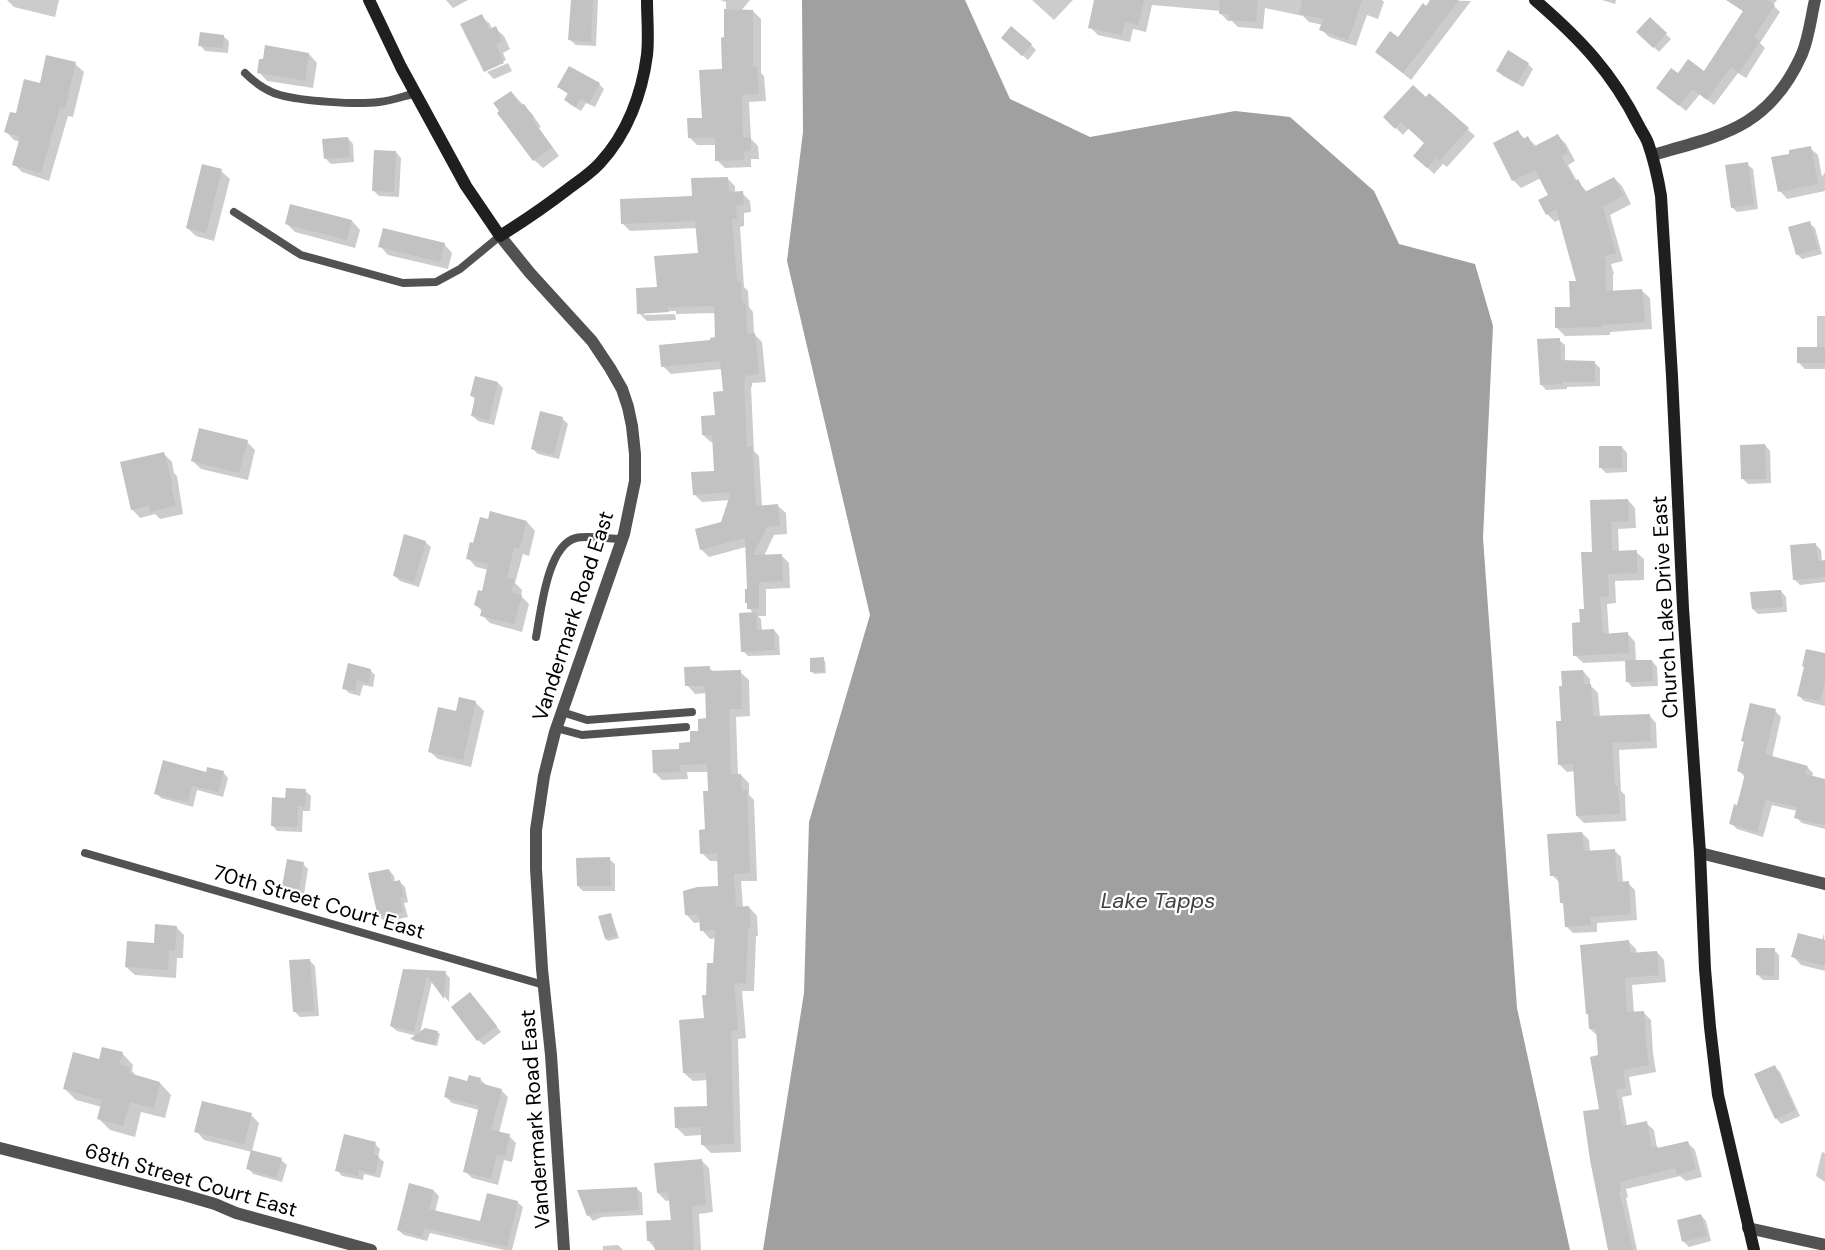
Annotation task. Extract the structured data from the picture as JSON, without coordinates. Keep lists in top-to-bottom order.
{
  "streets": {
    "street": ["Church Lake Drive East", "Vandermark Road East", "68th Street Court East"],
    "lane": ["70th Street Court East"]
  },
  "crossings": [
    ["Vandermark Road East", "70th Street Court East"]
  ],
  "water": ["Lake Tapps"]
}
